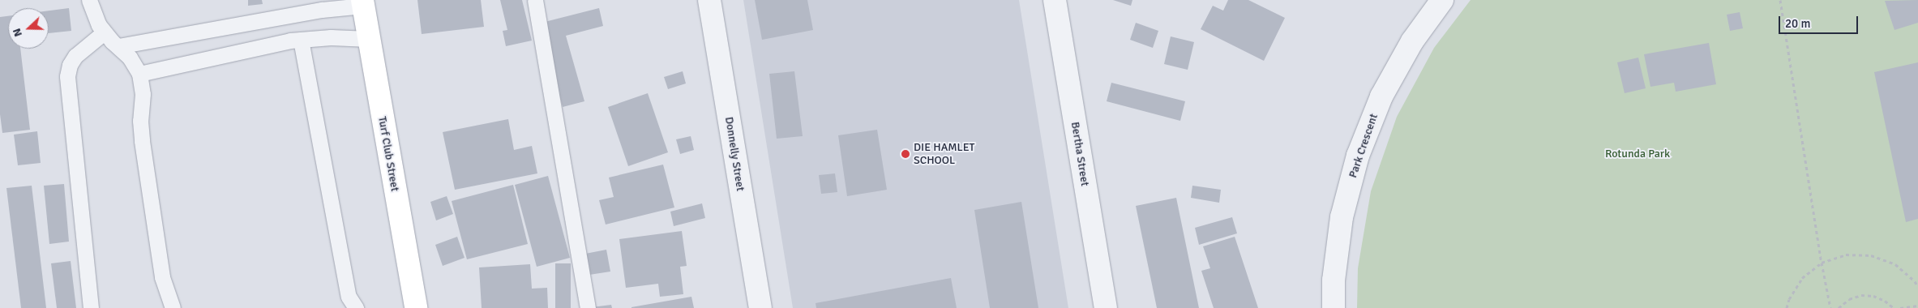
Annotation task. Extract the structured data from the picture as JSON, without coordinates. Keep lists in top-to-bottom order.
{
  "streets": {
    "main road": ["Turf Club Street"],
    "street": ["Park Crescent", "Donnelly Street", "Bertha Street"]
  },
  "parks": ["Rotunda Park"],
  "places": ["DIE HAMLET SCHOOL"],
  "scale_bar": "20 m",
  "north": "left"
}
